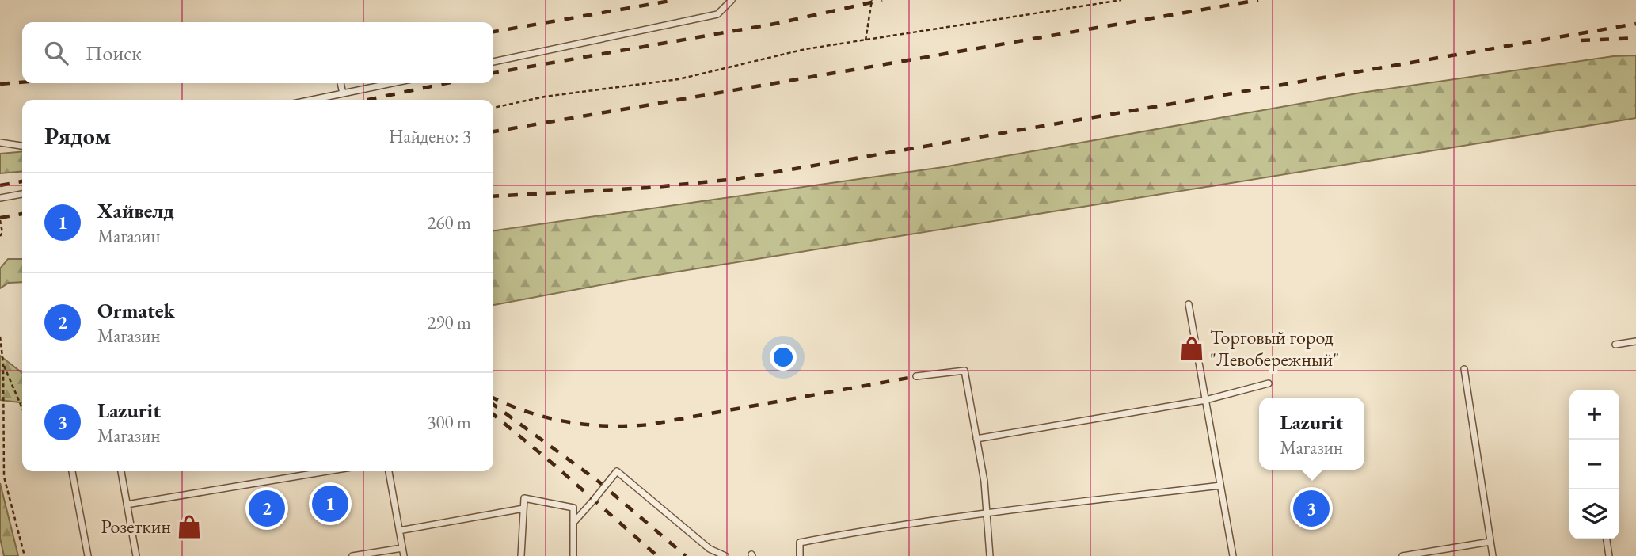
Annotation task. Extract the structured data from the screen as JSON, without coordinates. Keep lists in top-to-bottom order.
{
  "places": {
    "shop": ["Торговый город \"Левобережный\"", "Розеткин"]
  },
  "page": {
    "search": "Поиск",
    "heading": ["Рядом", "Найдено: 3"],
    "list": [
      {
        "mark": "1",
        "name": "Хайвелд",
        "note": "Магазин",
        "value": "260 m"
      },
      {
        "mark": "2",
        "name": "Ormatek",
        "note": "Магазин",
        "value": "290 m"
      },
      {
        "mark": "3",
        "name": "Lazurit",
        "note": "Магазин",
        "value": "300 m"
      }
    ],
    "map_buttons": ["+", "−"],
    "popup": ["Lazurit", "Магазин"],
    "pins": ["1", "2", "3"]
  }
}
